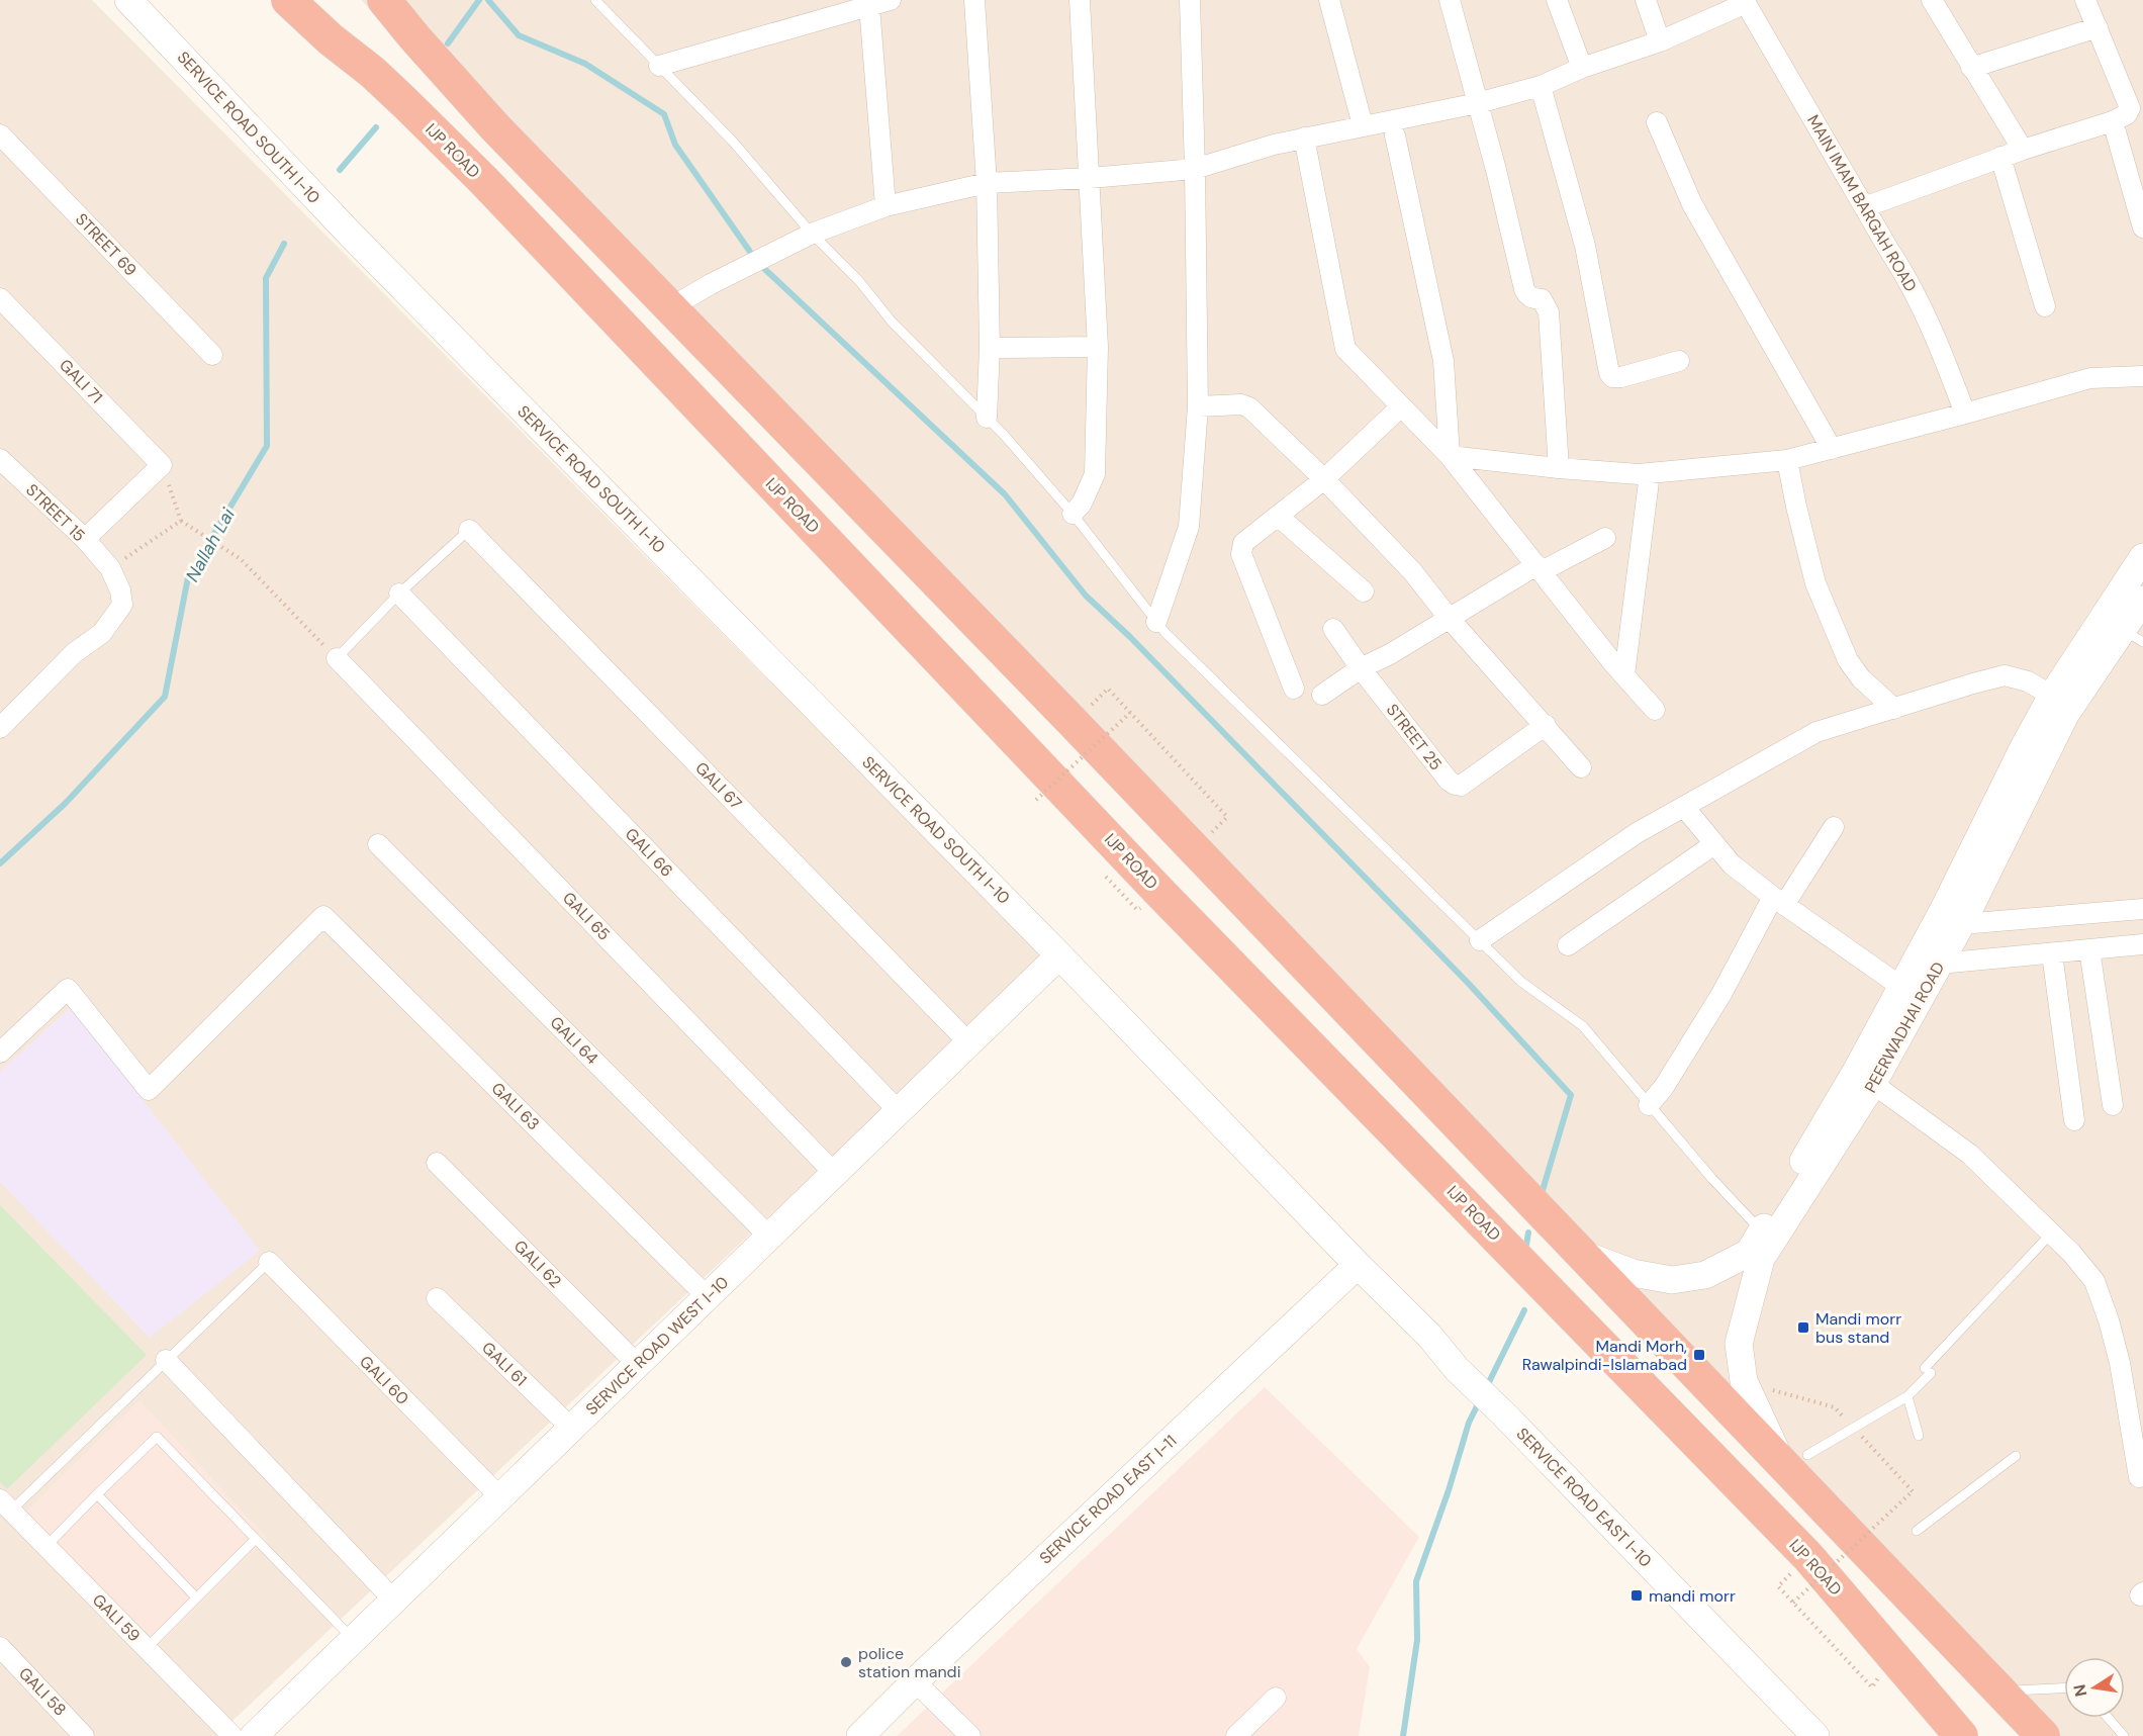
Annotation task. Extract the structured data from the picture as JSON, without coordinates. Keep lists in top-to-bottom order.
{
  "streets": {
    "highway": ["IJP ROAD"],
    "main road": [
      "SERVICE ROAD SOUTH I-10",
      "PEERWADHAI ROAD",
      "SERVICE ROAD WEST I-10",
      "SERVICE ROAD EAST I-10",
      "SERVICE ROAD EAST I-11"
    ],
    "street": [
      "MAIN IMAM BARGAH ROAD",
      "STREET 69",
      "GALI 71",
      "STREET 15",
      "STREET 25",
      "GALI 67",
      "GALI 66",
      "GALI 65",
      "GALI 64",
      "GALI 63",
      "GALI 62",
      "GALI 61",
      "GALI 60",
      "GALI 59",
      "GALI 58"
    ]
  },
  "crossings": [
    ["SERVICE ROAD SOUTH I-10", "SERVICE ROAD WEST I-10"],
    ["SERVICE ROAD SOUTH I-10", "SERVICE ROAD EAST I-10"],
    ["SERVICE ROAD SOUTH I-10", "SERVICE ROAD EAST I-11"],
    ["GALI 67", "SERVICE ROAD WEST I-10"],
    ["GALI 66", "SERVICE ROAD WEST I-10"],
    ["GALI 65", "SERVICE ROAD WEST I-10"],
    ["GALI 64", "SERVICE ROAD WEST I-10"],
    ["GALI 63", "SERVICE ROAD WEST I-10"],
    ["GALI 62", "SERVICE ROAD WEST I-10"],
    ["SERVICE ROAD WEST I-10", "GALI 61"],
    ["SERVICE ROAD WEST I-10", "GALI 60"],
    ["SERVICE ROAD EAST I-10", "SERVICE ROAD EAST I-11"]
  ],
  "water": ["Nallah Lai"],
  "places": {
    "transit": ["Mandi morr bus stand", "Mandi Morh, Rawalpindi-Islamabad", "mandi morr"],
    "other": ["police station mandi"]
  },
  "north": "left"
}
